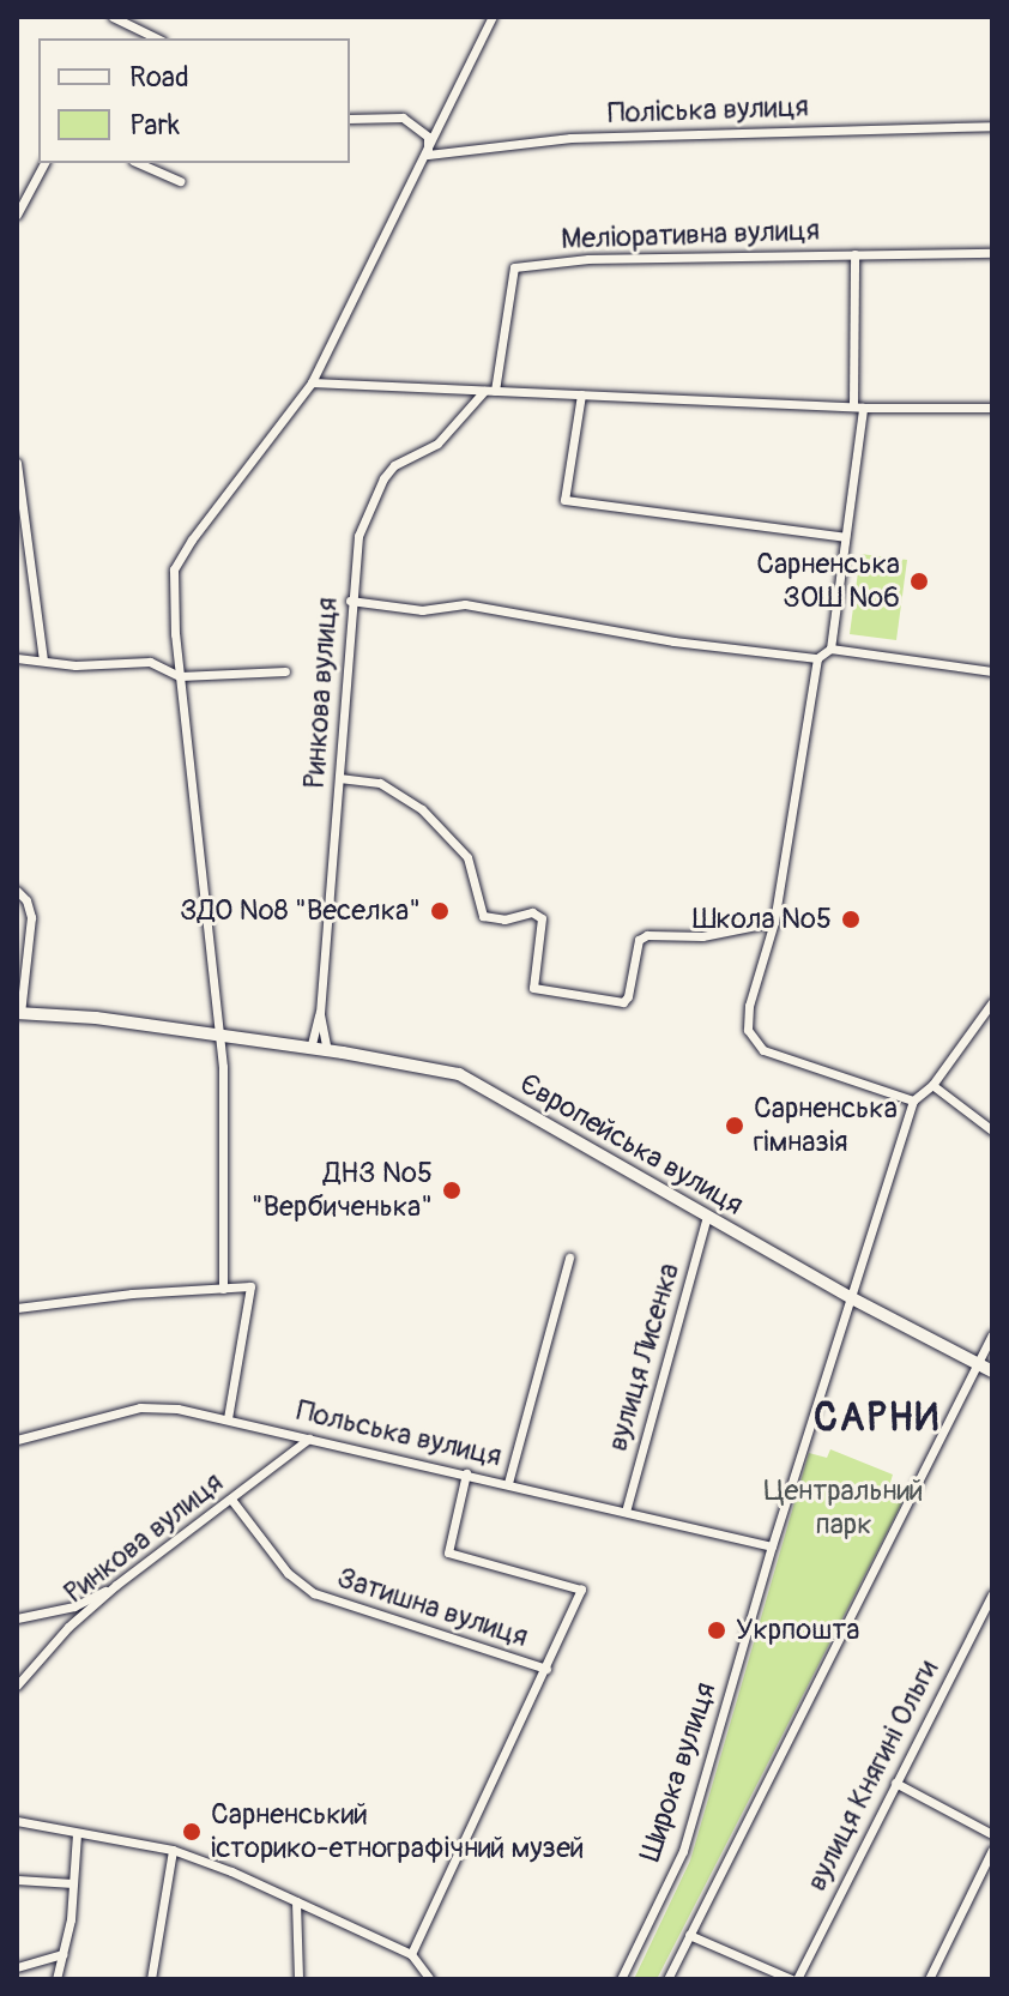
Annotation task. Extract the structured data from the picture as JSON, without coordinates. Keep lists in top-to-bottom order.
{
  "streets": {
    "main road": ["Європейська вулиця"],
    "street": [
      "Поліська вулиця",
      "Меліоративна вулиця",
      "Ринкова вулиця",
      "вулиця Лисенка",
      "Польська вулиця",
      "Затишна вулиця",
      "Широка вулиця",
      "вулиця Княгині Ольги"
    ]
  },
  "crossings": [
    ["Меліоративна вулиця", "Ринкова вулиця"],
    ["Ринкова вулиця", "Європейська вулиця"],
    ["Ринкова вулиця", "Польська вулиця"],
    ["Ринкова вулиця", "Затишна вулиця"],
    ["Європейська вулиця", "вулиця Лисенка"],
    ["Європейська вулиця", "Широка вулиця"],
    ["вулиця Лисенка", "Польська вулиця"],
    ["Польська вулиця", "Широка вулиця"]
  ],
  "districts": ["САРНИ"],
  "parks": ["Центральний парк"],
  "places": [
    "Сарненська ЗОШ №6",
    "ЗДО №8 \"Веселка\"",
    "Школа №5",
    "Сарненська гімназія",
    "ДНЗ №5 \"Вербиченька\"",
    "Укрпошта",
    "Сарненський історико-етнографічний музей"
  ],
  "legend": ["Road", "Park"]
}
